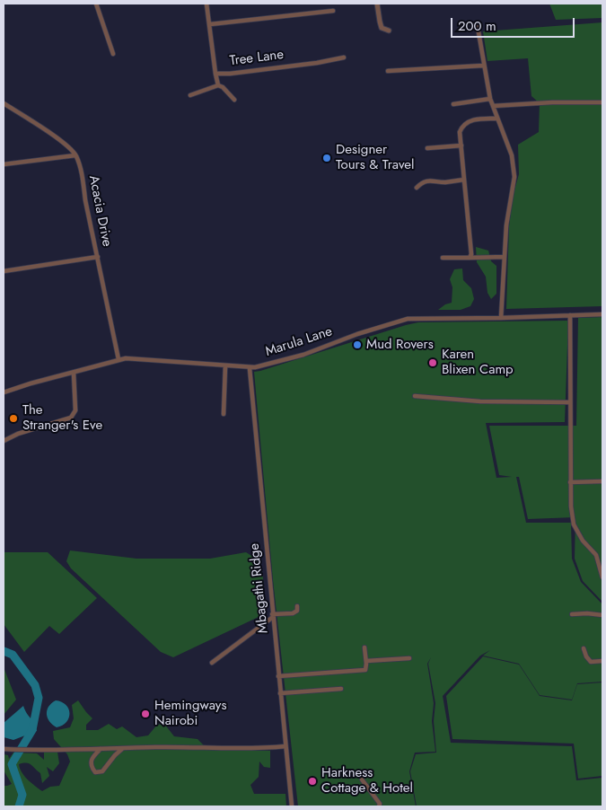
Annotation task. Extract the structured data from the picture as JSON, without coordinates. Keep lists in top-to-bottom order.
{
  "streets": {
    "street": [
      "Tree Lane",
      "Acacia Drive",
      "Marula Lane",
      "Mbagathi Ridge"
    ]
  },
  "crossings": [
    ["Acacia Drive", "Marula Lane"],
    ["Marula Lane", "Mbagathi Ridge"]
  ],
  "places": [
    "Designer Tours & Travel",
    "Mud Rovers",
    "Karen Blixen Camp",
    "The Stranger's Eve",
    "Hemingways Nairobi",
    "Harkness Cottage & Hotel"
  ],
  "scale_bar": "200 m"
}
